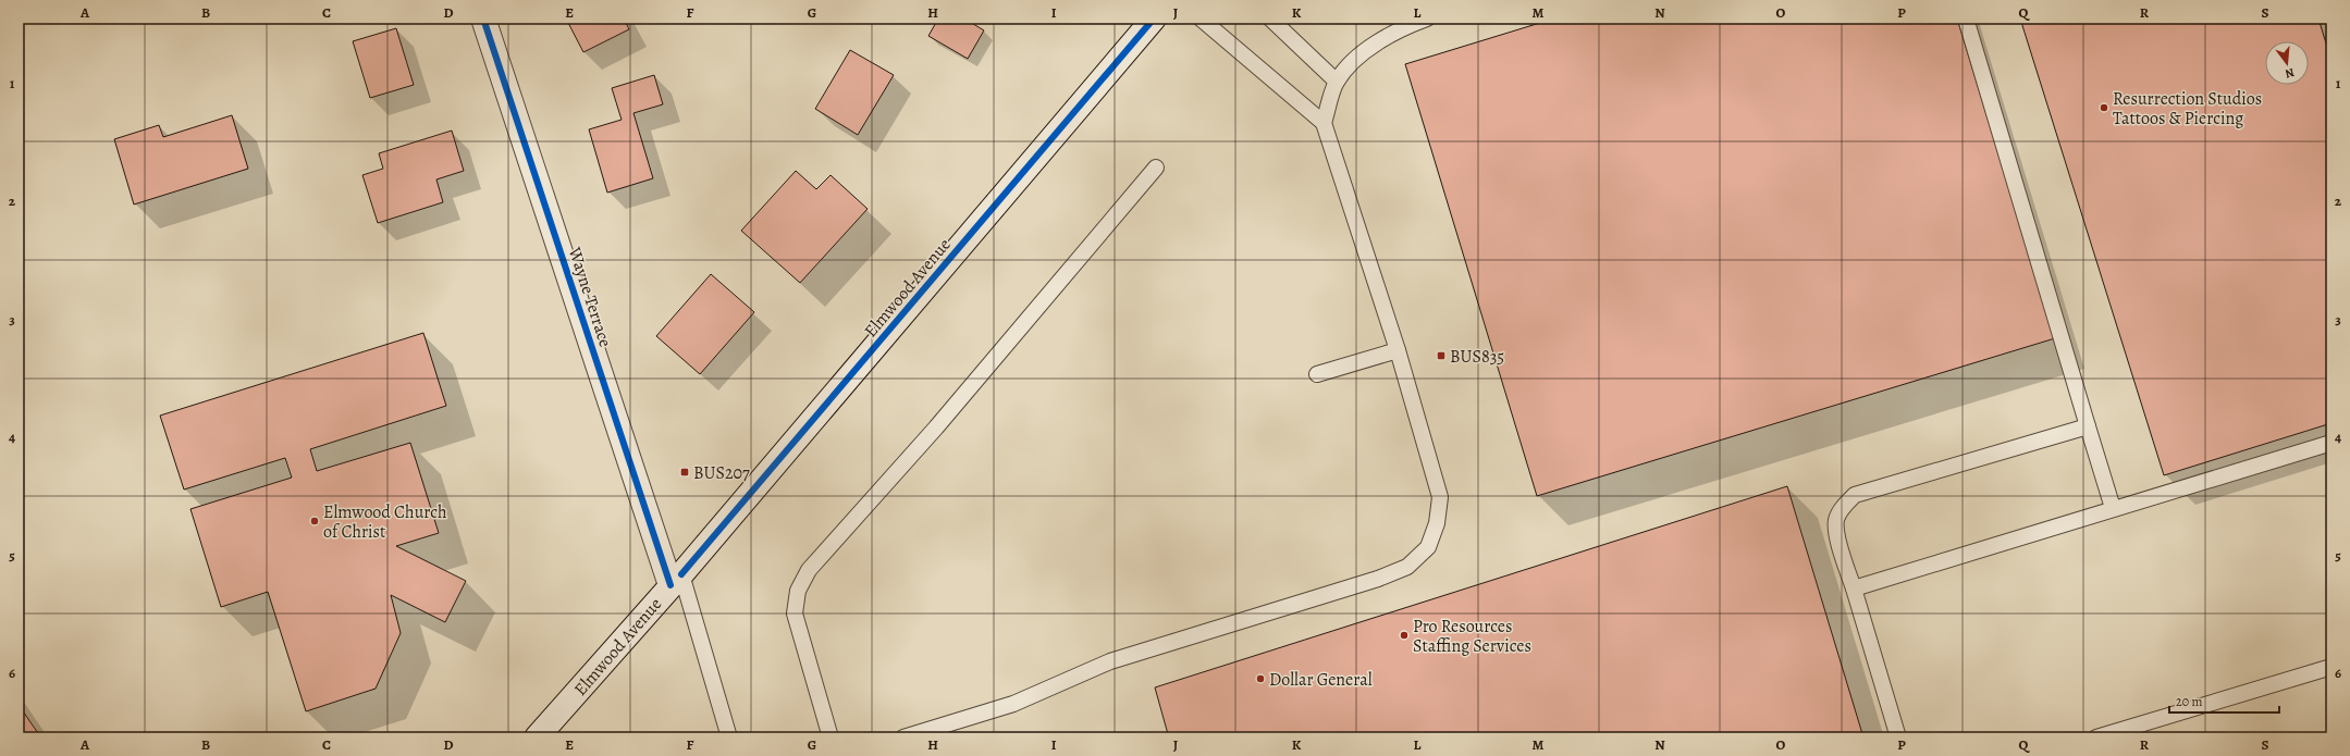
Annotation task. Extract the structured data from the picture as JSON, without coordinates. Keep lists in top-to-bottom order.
{
  "streets": {
    "main road": ["Elmwood Avenue", "Wayne Terrace"]
  },
  "crossings": [
    ["Elmwood Avenue", "Wayne Terrace"]
  ],
  "places": {
    "other": [
      "Resurrection Studios Tattoos & Piercing",
      "Elmwood Church of Christ",
      "Pro Resources Staffing Services",
      "Dollar General"
    ],
    "transit": ["BUS835", "BUS207"]
  },
  "scale_bar": "20 m",
  "north": "bottom",
  "grid": {
    "columns": [
      "A",
      "B",
      "C",
      "D",
      "E",
      "F",
      "G",
      "H",
      "I",
      "J",
      "K",
      "L",
      "M",
      "N",
      "O",
      "P",
      "Q",
      "R",
      "S"
    ],
    "rows": [
      "1",
      "2",
      "3",
      "4",
      "5",
      "6"
    ]
  }
}
